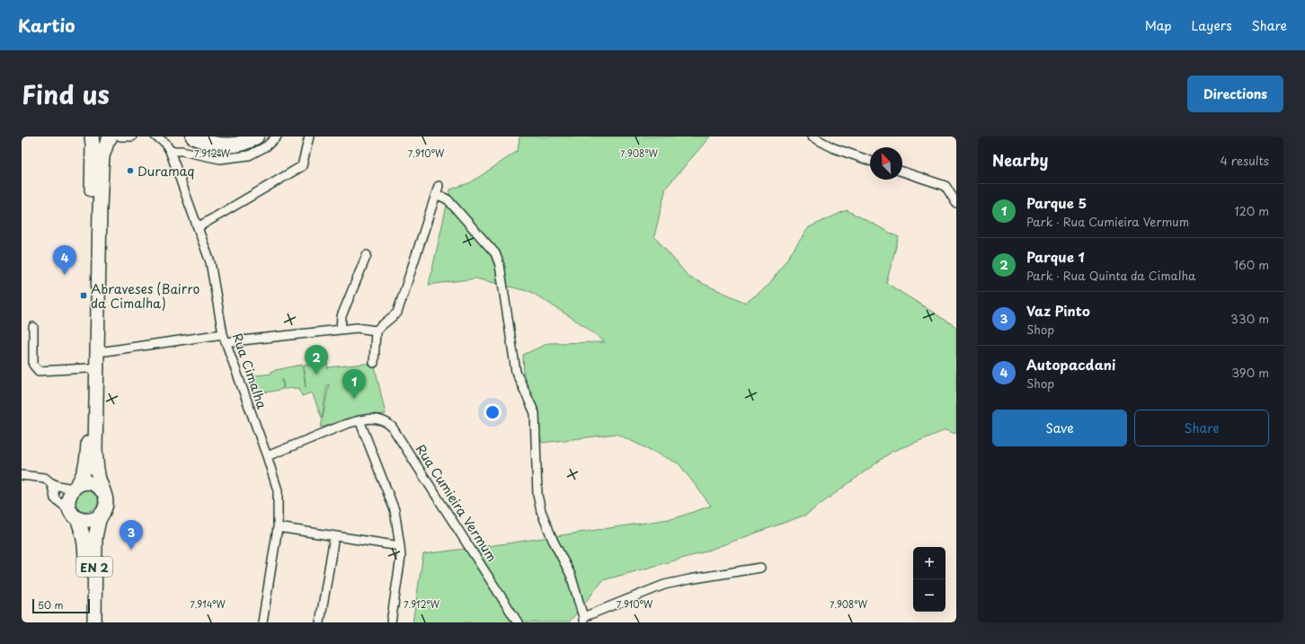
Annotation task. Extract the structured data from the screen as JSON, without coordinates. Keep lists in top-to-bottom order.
{
  "streets": {
    "main road": ["EN 2"],
    "street": ["Rua Cimalha", "Rua Cumieira Vermum"]
  },
  "crossings": [
    ["Rua Cimalha", "Rua Cumieira Vermum"]
  ],
  "places": {
    "other": ["Duramaq"],
    "transit": ["Abraveses (Bairro da Cimalha)"]
  },
  "scale_bar": "50 m",
  "north": "top left",
  "page": {
    "header": "Kartio",
    "nav": ["Map", "Layers", "Share"],
    "title": "Find us",
    "buttons": [
      "Directions",
      ["Save", "Share"]
    ],
    "heading": ["Nearby", "4 results"],
    "list": [
      {
        "mark": "1",
        "name": "Parque 5",
        "note": "Park · Rua Cumieira Vermum",
        "value": "120 m"
      },
      {
        "mark": "2",
        "name": "Parque 1",
        "note": "Park · Rua Quinta da Cimalha",
        "value": "160 m"
      },
      {
        "mark": "3",
        "name": "Vaz Pinto",
        "note": "Shop",
        "value": "330 m"
      },
      {
        "mark": "4",
        "name": "Autopacdani",
        "note": "Shop",
        "value": "390 m"
      }
    ],
    "pins": [
      "4",
      "2",
      "1",
      "3"
    ],
    "map_buttons": ["+", "−"],
    "scale": "50 m"
  },
  "coordinates": [
    "7.912°W",
    "7.910°W",
    "7.908°W",
    "7.914°W"
  ]
}
